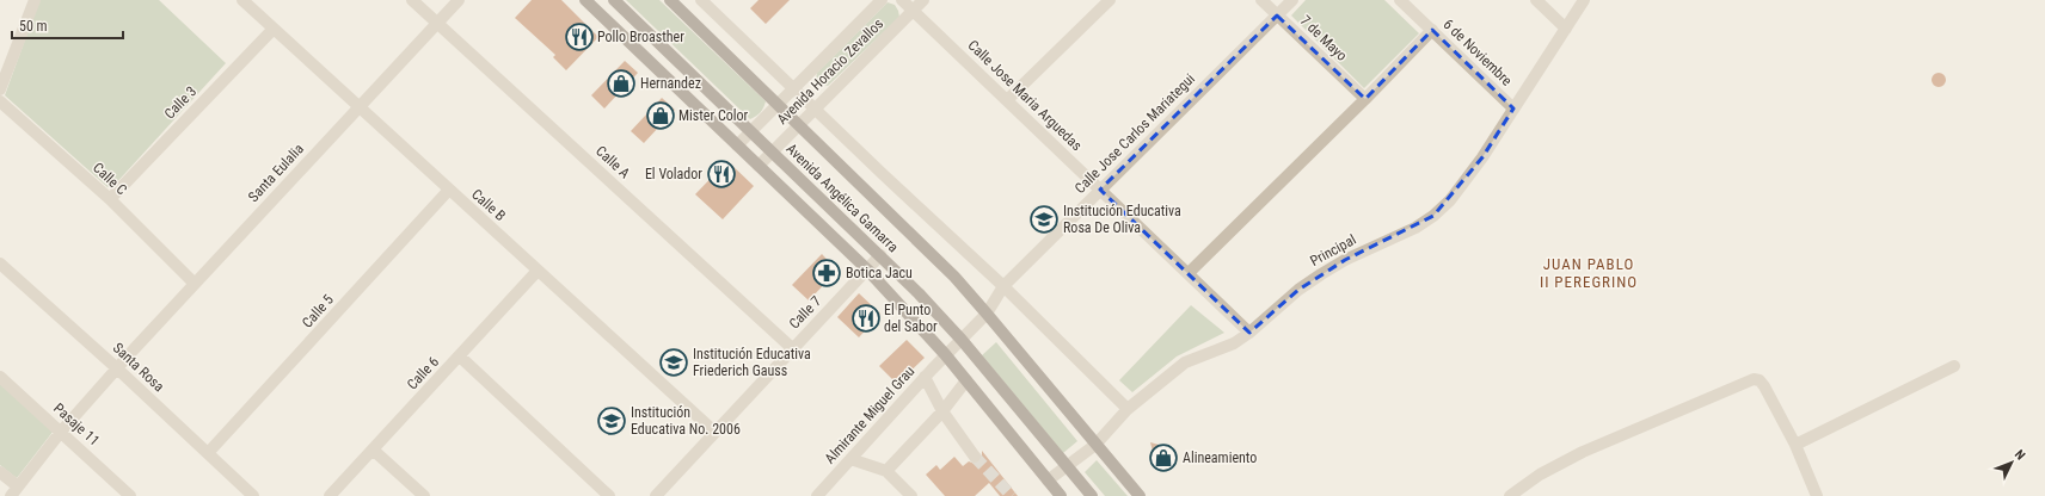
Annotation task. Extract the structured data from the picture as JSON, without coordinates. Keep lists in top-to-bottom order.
{
  "streets": {
    "main road": ["Avenida Angélica Gamarra"],
    "street": [
      "7 de Mayo",
      "6 de Noviembre",
      "Avenida Horacio Zevallos",
      "Calle Jose Maria Arguedas",
      "Calle 3",
      "Calle Jose Carlos Mariategui",
      "Calle A",
      "Santa Eulalia",
      "Calle C",
      "Calle B",
      "Principal",
      "Calle 5",
      "Calle 7",
      "Santa Rosa",
      "Calle 6",
      "Almirante Miguel Grau",
      "Pasaje 11"
    ]
  },
  "crossings": [
    ["7 de Mayo", "Calle Jose Carlos Mariategui"],
    ["6 de Noviembre", "Principal"],
    ["Avenida Horacio Zevallos", "Calle Jose Maria Arguedas"],
    ["Avenida Horacio Zevallos", "Avenida Angélica Gamarra"],
    ["Calle Jose Maria Arguedas", "Calle Jose Carlos Mariategui"],
    ["Calle Jose Maria Arguedas", "Principal"],
    ["Calle 3", "Calle C"],
    ["Calle 3", "Calle B"],
    ["Calle Jose Carlos Mariategui", "Avenida Angélica Gamarra"],
    ["Calle Jose Carlos Mariategui", "Almirante Miguel Grau"],
    ["Calle A", "Santa Eulalia"],
    ["Calle A", "Calle 7"],
    ["Santa Eulalia", "Calle C"],
    ["Santa Eulalia", "Calle B"],
    ["Santa Eulalia", "Santa Rosa"],
    ["Santa Eulalia", "Pasaje 11"],
    ["Avenida Angélica Gamarra", "Principal"],
    ["Avenida Angélica Gamarra", "Calle 7"],
    ["Calle B", "Calle 5"],
    ["Calle B", "Calle 7"],
    ["Calle B", "Calle 6"],
    ["Calle 5", "Santa Rosa"]
  ],
  "districts": ["JUAN PABLO II PEREGRINO"],
  "places": {
    "restaurant": ["Pollo Broasther", "El Volador", "El Punto del Sabor"],
    "shop": ["Hernandez", "Mister Color", "Alineamiento"],
    "school or university": ["Institución Educativa Rosa De Oliva", "Institución Educativa Friederich Gauss", "Institución Educativa No. 2006"],
    "pharmacy": ["Botica Jacu"]
  },
  "scale_bar": "50 m",
  "north": "top right"
}
